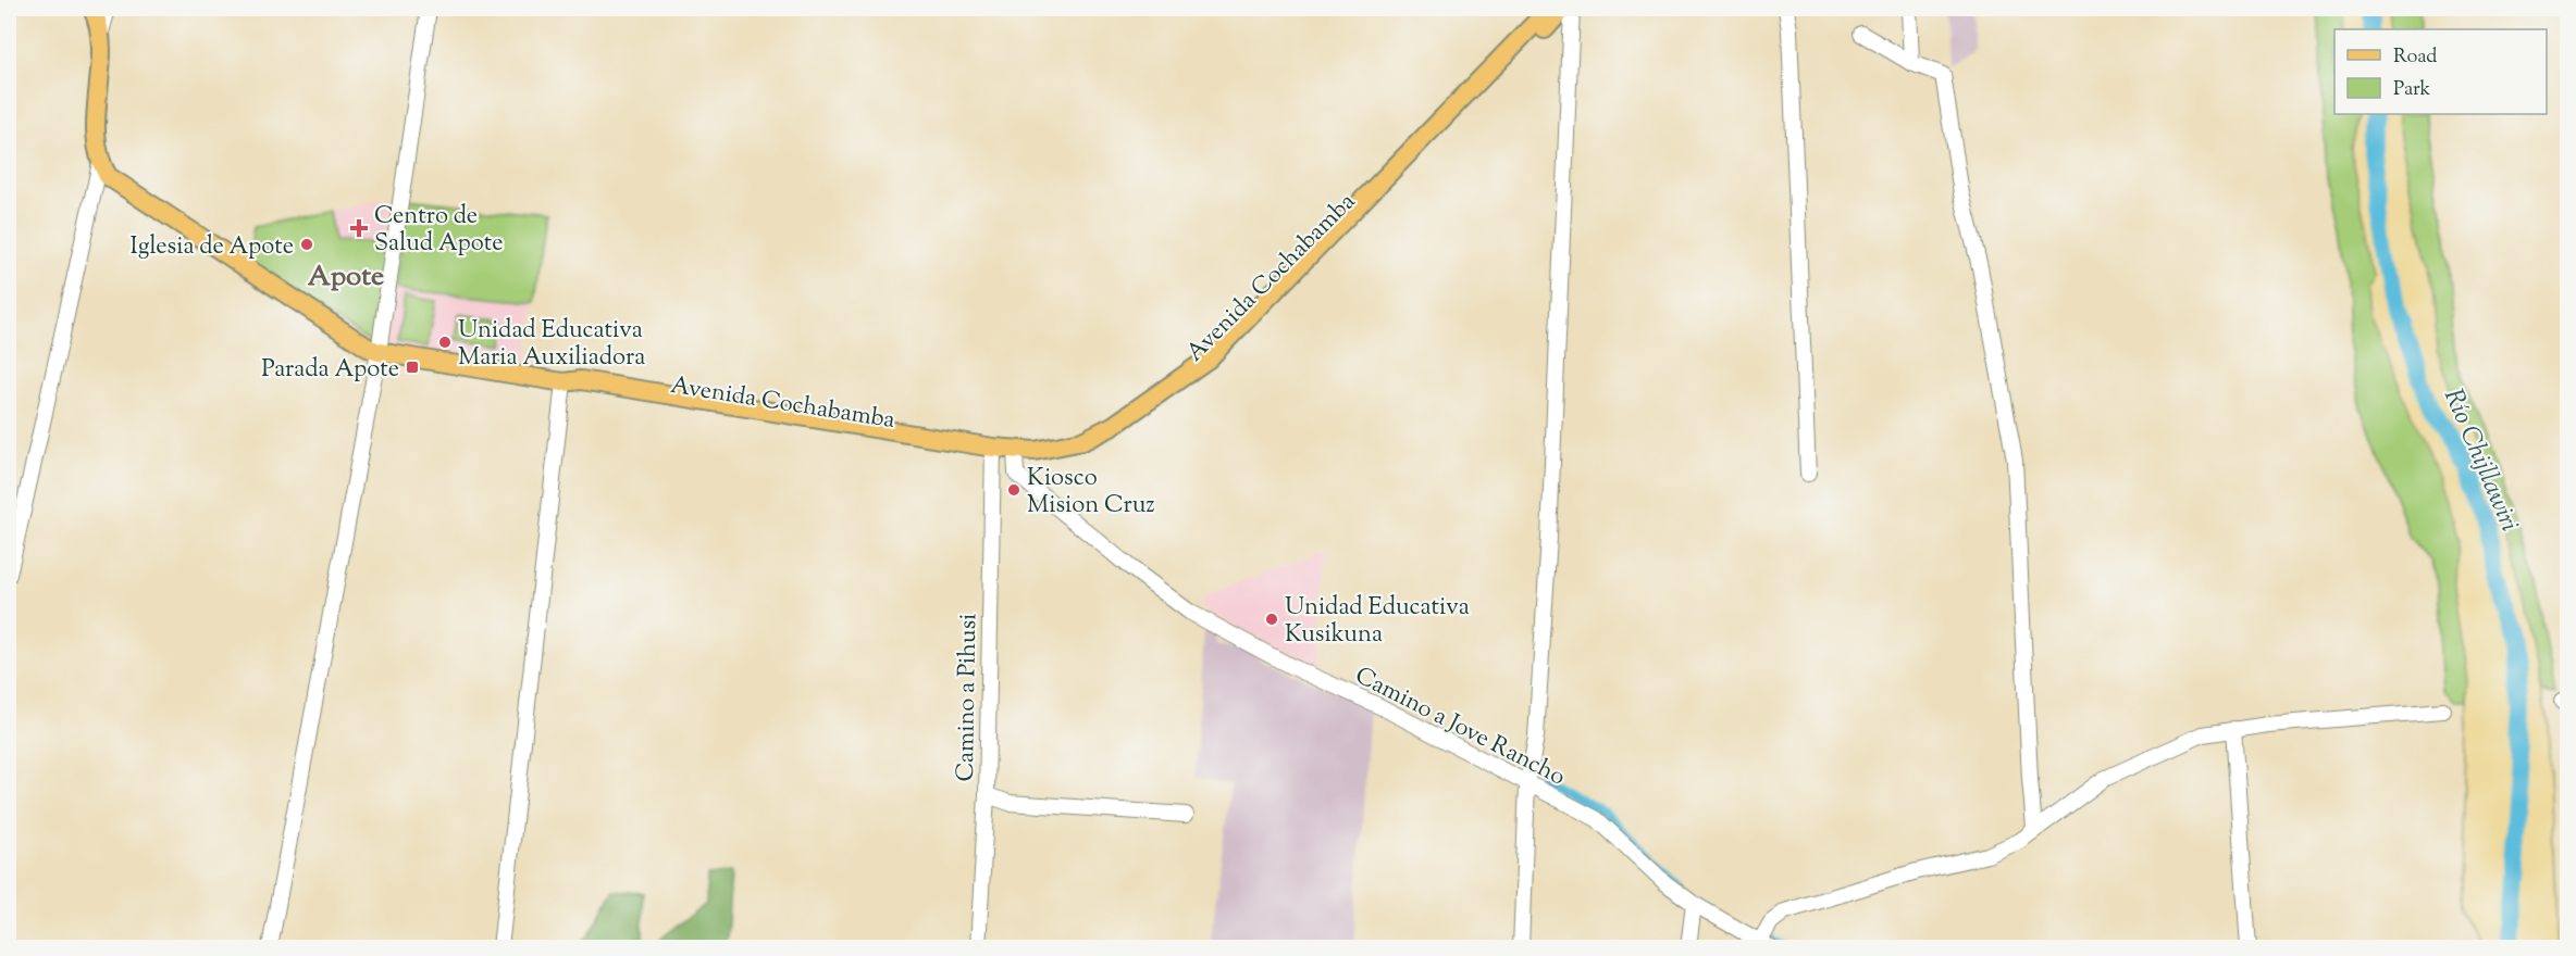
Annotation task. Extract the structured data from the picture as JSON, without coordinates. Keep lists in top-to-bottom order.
{
  "streets": {
    "main road": ["Avenida Cochabamba"],
    "street": ["Camino a Pihusi", "Camino a Jove Rancho"]
  },
  "crossings": [
    ["Avenida Cochabamba", "Camino a Pihusi"],
    ["Avenida Cochabamba", "Camino a Jove Rancho"]
  ],
  "districts": ["Apote"],
  "water": ["Río Chijllawiri"],
  "places": {
    "health": ["Centro de Salud Apote"],
    "other": [
      "Iglesia de Apote",
      "Unidad Educativa Maria Auxiliadora",
      "Kiosco Mision Cruz",
      "Unidad Educativa Kusikuna"
    ],
    "transit": ["Parada Apote"]
  },
  "legend": ["Road", "Park"]
}
